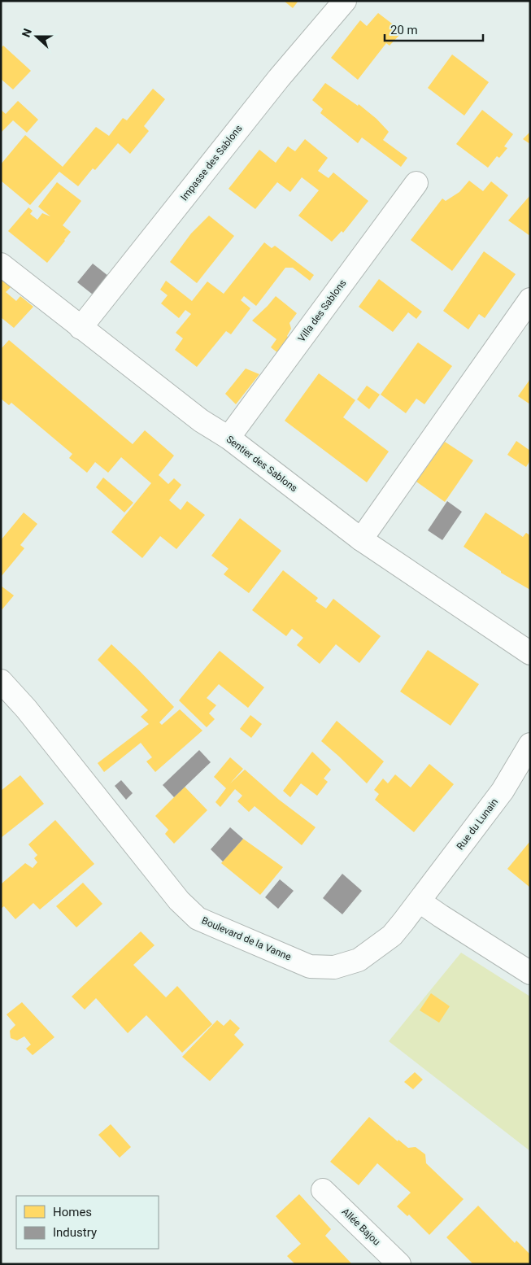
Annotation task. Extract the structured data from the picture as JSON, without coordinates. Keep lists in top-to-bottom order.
{
  "streets": {
    "street": [
      "Impasse des Sablons",
      "Villa des Sablons",
      "Sentier des Sablons",
      "Rue du Lunain",
      "Boulevard de la Vanne",
      "Allée Bajou"
    ]
  },
  "crossings": [
    ["Impasse des Sablons", "Sentier des Sablons"],
    ["Villa des Sablons", "Sentier des Sablons"],
    ["Rue du Lunain", "Boulevard de la Vanne"]
  ],
  "legend": ["Homes", "Industry"],
  "scale_bar": "20 m",
  "north": "left"
}
